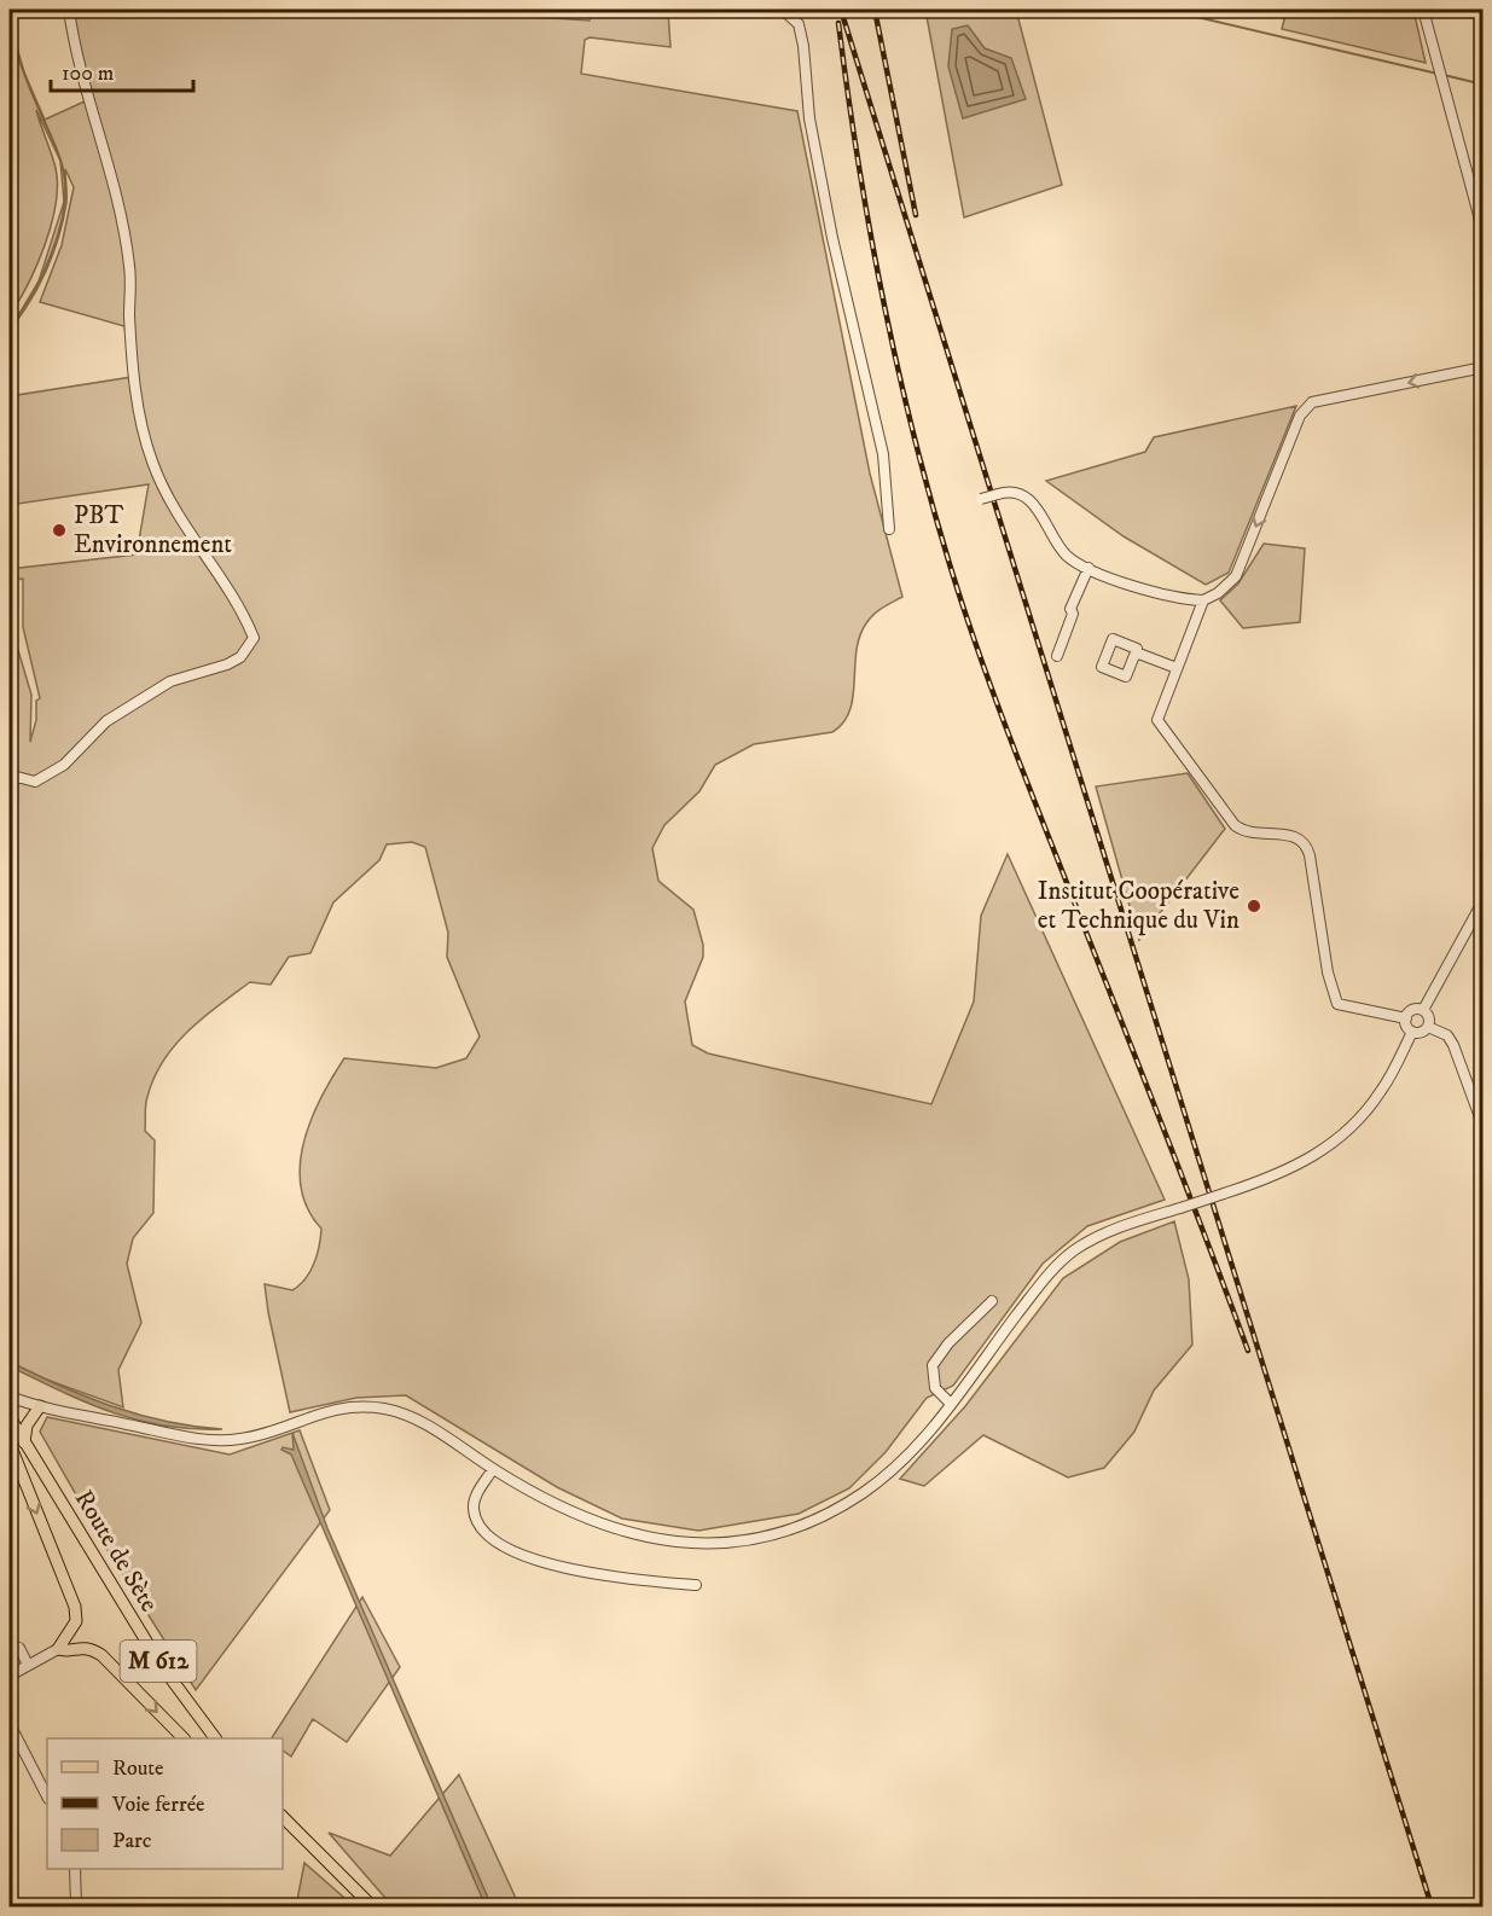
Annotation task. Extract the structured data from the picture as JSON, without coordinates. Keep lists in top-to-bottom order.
{
  "streets": {
    "main road": ["Route de Sète", "M 612"]
  },
  "places": ["PBT Environnement", "Institut Coopérative et Technique du Vin"],
  "legend": ["Route", "Voie ferrée", "Parc"],
  "scale_bar": "100 m"
}
